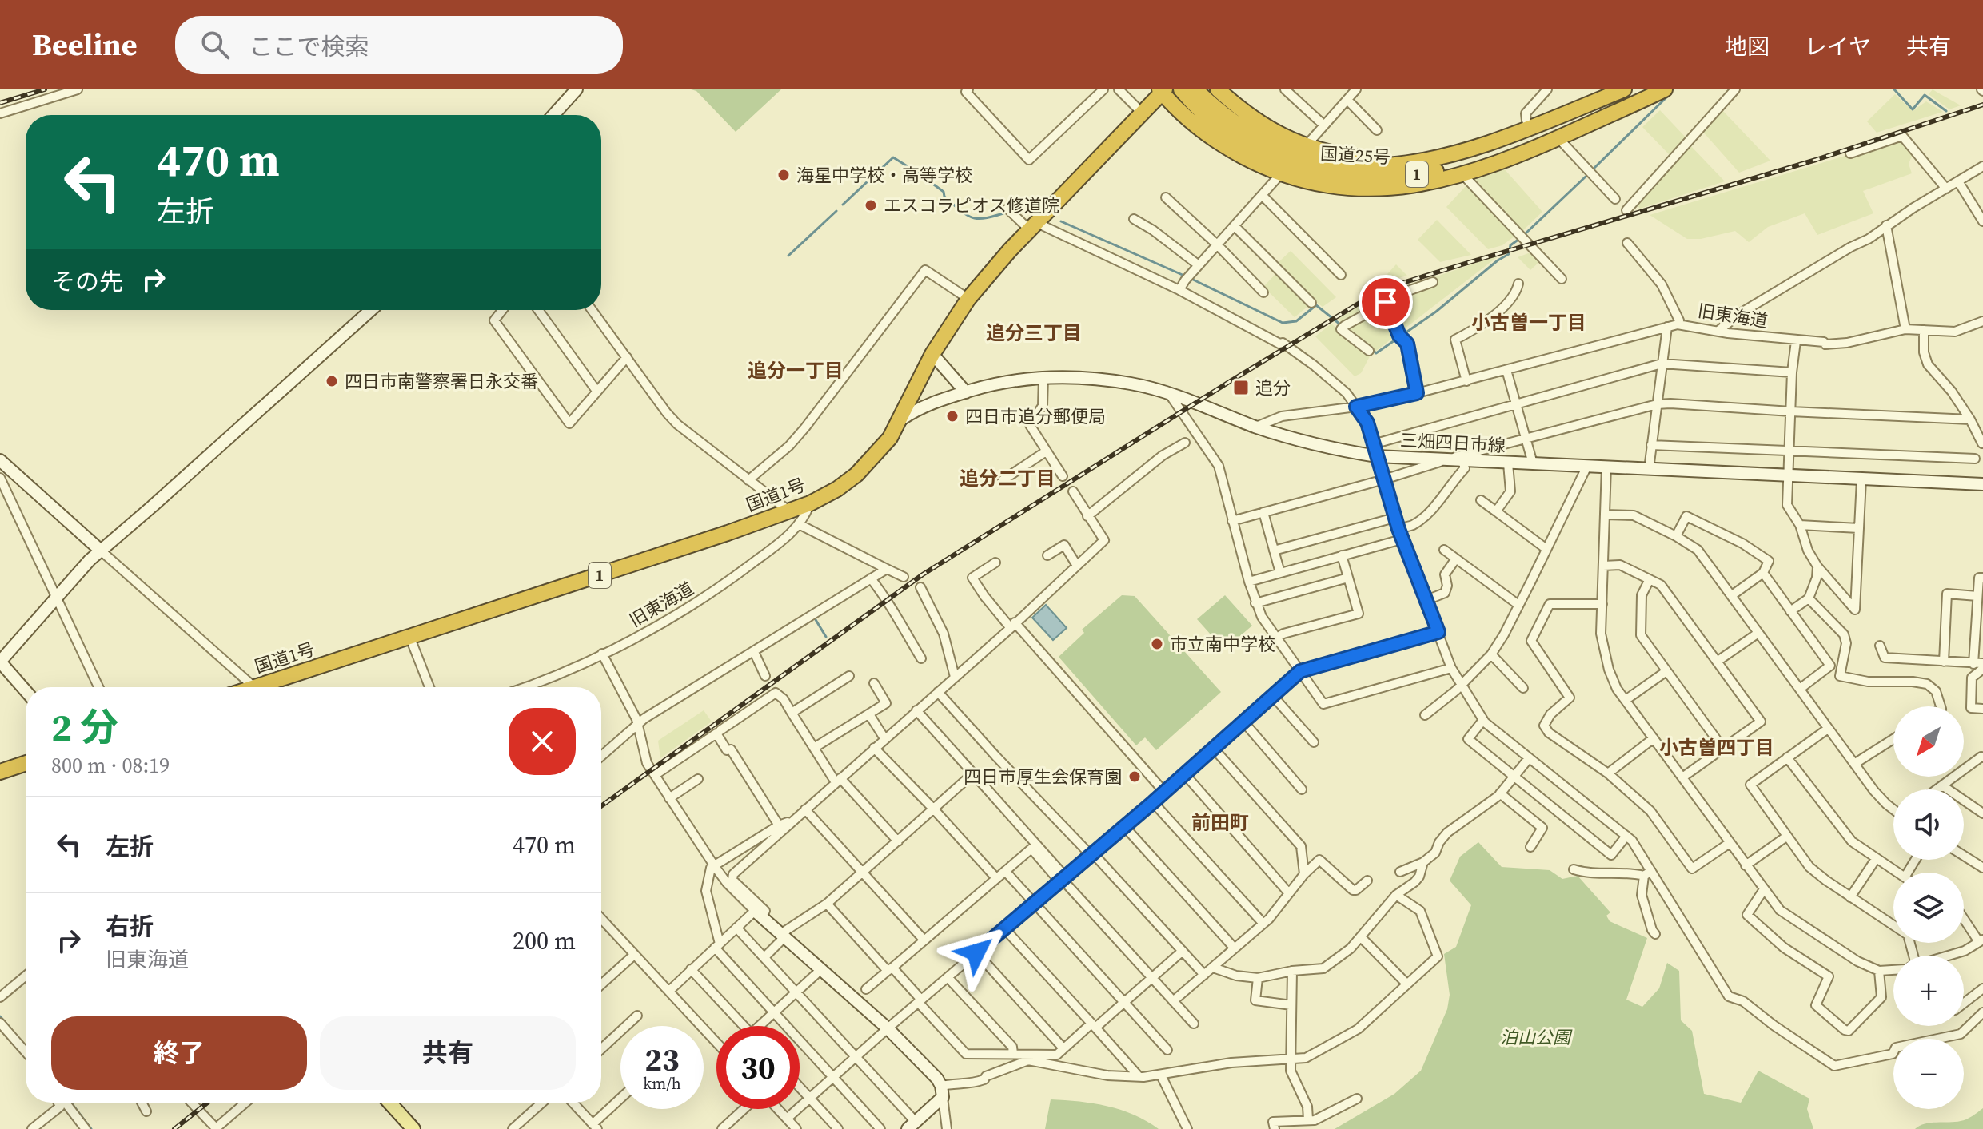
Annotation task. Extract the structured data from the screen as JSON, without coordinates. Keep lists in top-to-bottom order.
{
  "streets": {
    "highway": ["国道25号", "1", "国道1号"],
    "main road": ["三畑四日市線"],
    "street": ["旧東海道"]
  },
  "crossings": [
    ["国道25号", "1"],
    ["1", "国道1号"],
    ["旧東海道", "三畑四日市線"],
    ["旧東海道", "国道1号"],
    ["三畑四日市線", "国道1号"]
  ],
  "districts": [
    "小古曽一丁目",
    "追分三丁目",
    "追分一丁目",
    "追分二丁目",
    "小古曽四丁目",
    "前田町"
  ],
  "parks": ["泊山公園"],
  "places": {
    "other": [
      "海星中学校・高等学校",
      "エスコラピオス修道院",
      "四日市南警察署日永交番",
      "四日市追分郵便局",
      "市立南中学校",
      "四日市厚生会保育園"
    ],
    "transit": ["追分"]
  },
  "north": "bottom left",
  "page": {
    "header": "Beeline",
    "search": "ここで検索",
    "nav": ["地図", "レイヤ", "共有"],
    "turn": ["470 m", "左折"],
    "then": "その先",
    "heading": ["2 分", "800 m · 08:19"],
    "map_buttons": ["+", "−"],
    "list": [
      {
        "name": "左折",
        "value": "470 m"
      },
      {
        "name": "右折",
        "note": "旧東海道",
        "value": "200 m"
      }
    ],
    "buttons": ["終了", "共有"],
    "speed": "23 km/h",
    "limit": "30"
  }
}
